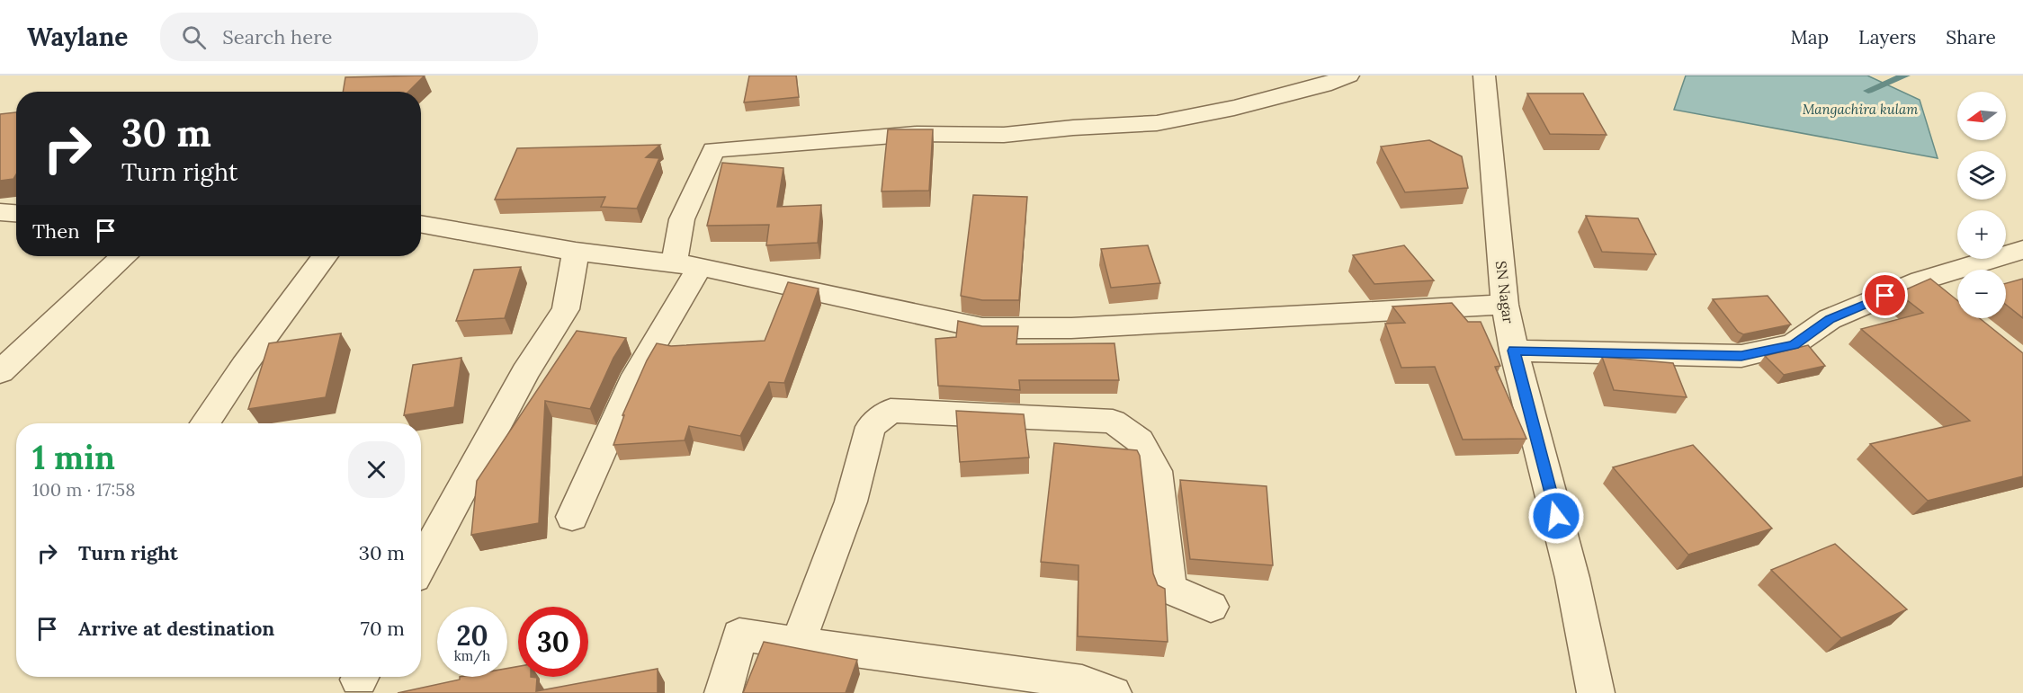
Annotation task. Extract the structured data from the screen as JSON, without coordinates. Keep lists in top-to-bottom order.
{
  "streets": {
    "street": ["SN Nagar"]
  },
  "water": ["Mangachira kulam"],
  "north": "left",
  "page": {
    "header": "Waylane",
    "search": "Search here",
    "nav": ["Map", "Layers", "Share"],
    "map_buttons": ["+", "−"],
    "turn": ["30 m", "Turn right"],
    "then": "Then",
    "heading": ["1 min", "100 m · 17:58"],
    "list": [
      {
        "name": "Turn right",
        "value": "30 m"
      },
      {
        "name": "Arrive at destination",
        "value": "70 m"
      }
    ],
    "speed": "20 km/h",
    "limit": "30"
  }
}
